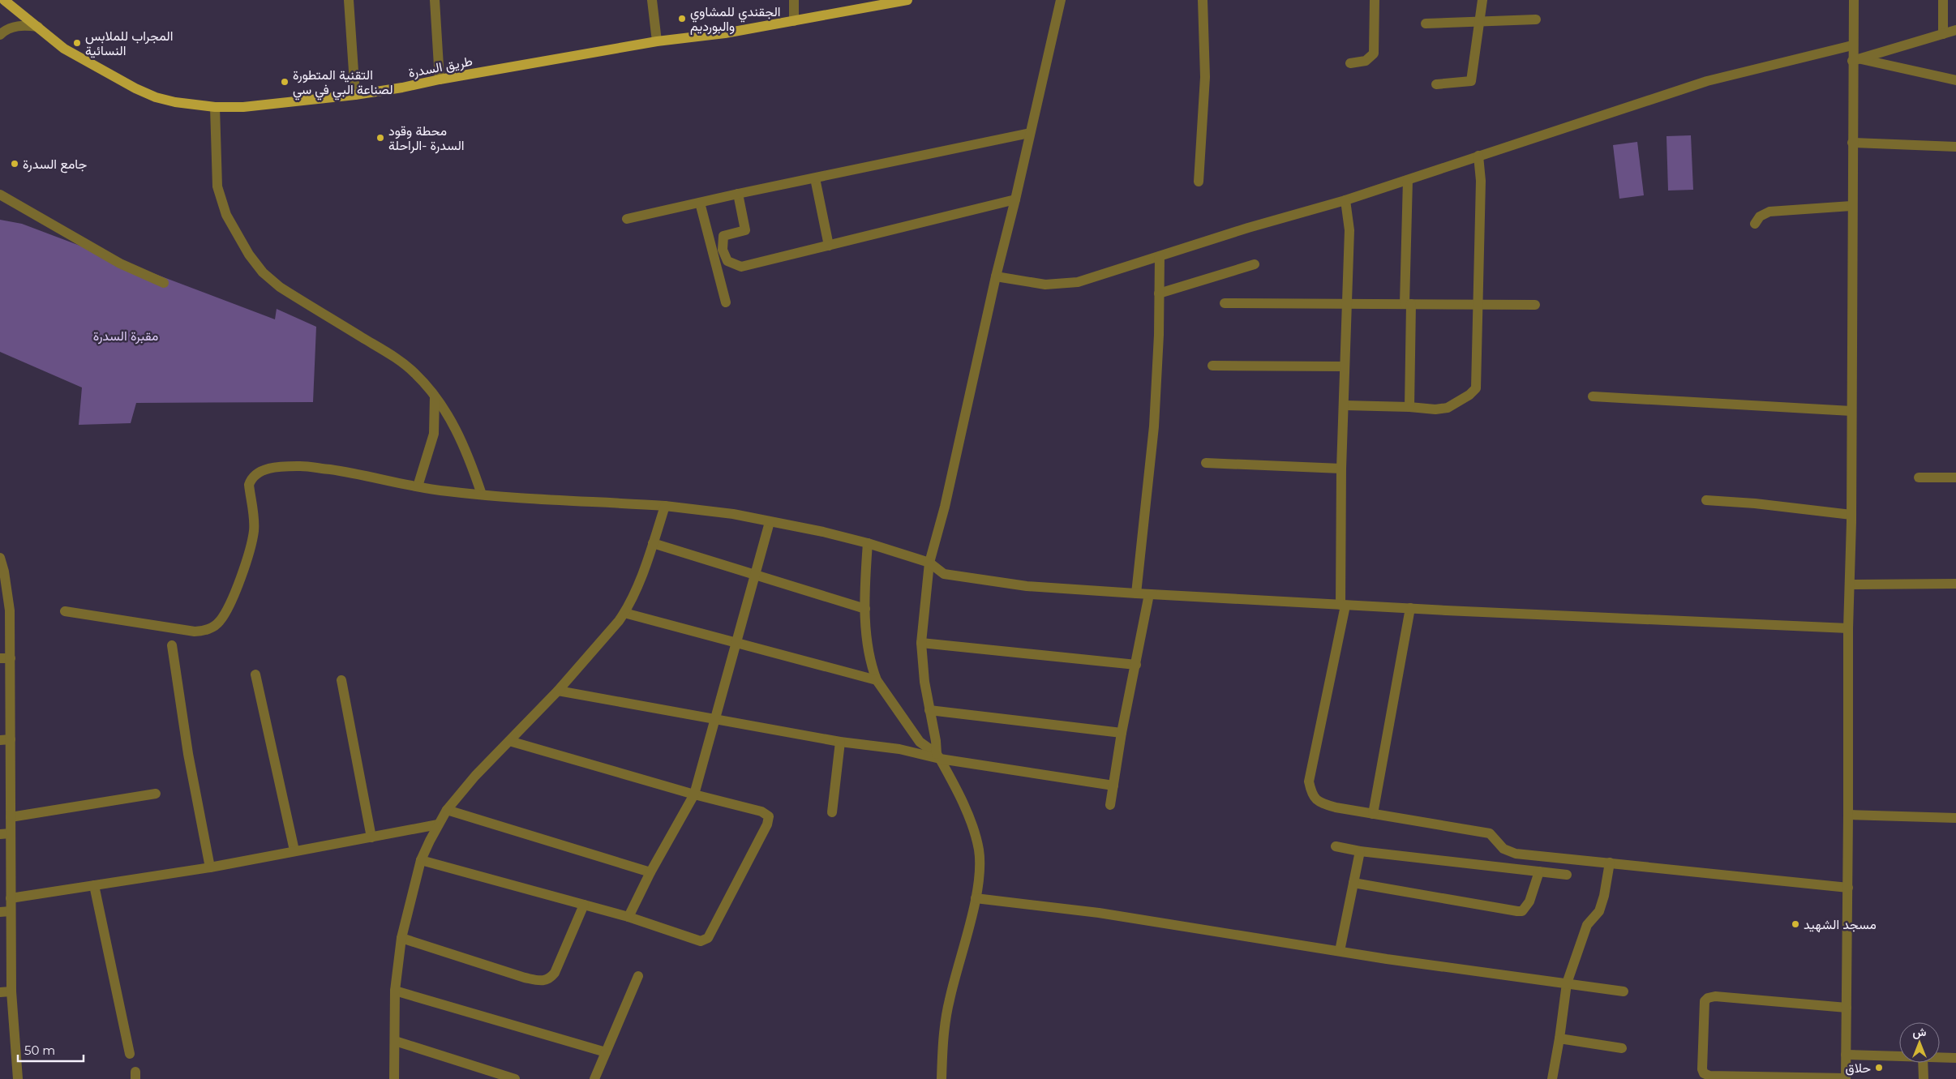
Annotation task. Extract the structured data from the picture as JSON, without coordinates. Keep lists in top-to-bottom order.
{
  "streets": {
    "main road": ["طريق السدرة"]
  },
  "parks": ["مقبرة السدرة"],
  "places": [
    "الجقندي للمشاوي والبورديم",
    "المجراب للملابس النسائية",
    "التقنية المتطورة لصناعة البي في سي",
    "محطة وقود السدرة -الراحلة",
    "جامع السدرة",
    "مسجد الشهيد",
    "حلاق"
  ],
  "scale_bar": "50 m",
  "north": "top"
}
